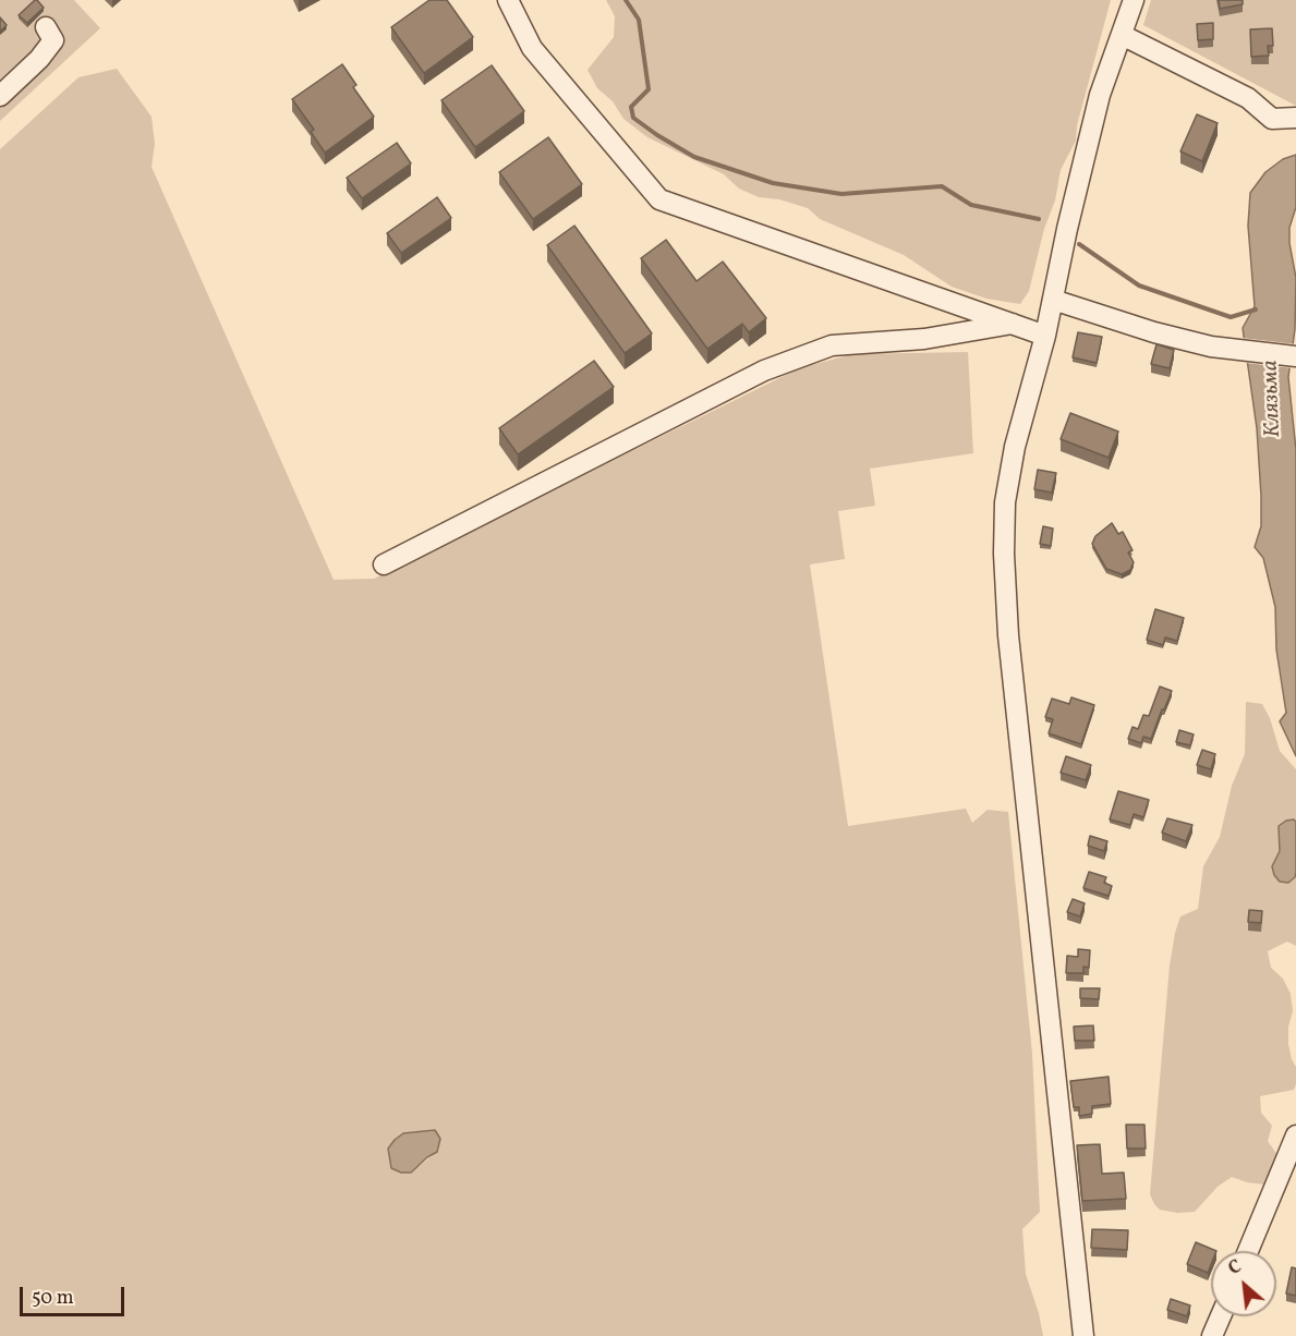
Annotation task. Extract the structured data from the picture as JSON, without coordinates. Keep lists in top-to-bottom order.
{
  "water": ["Клязьма"],
  "scale_bar": "50 m",
  "north": "top left"
}
